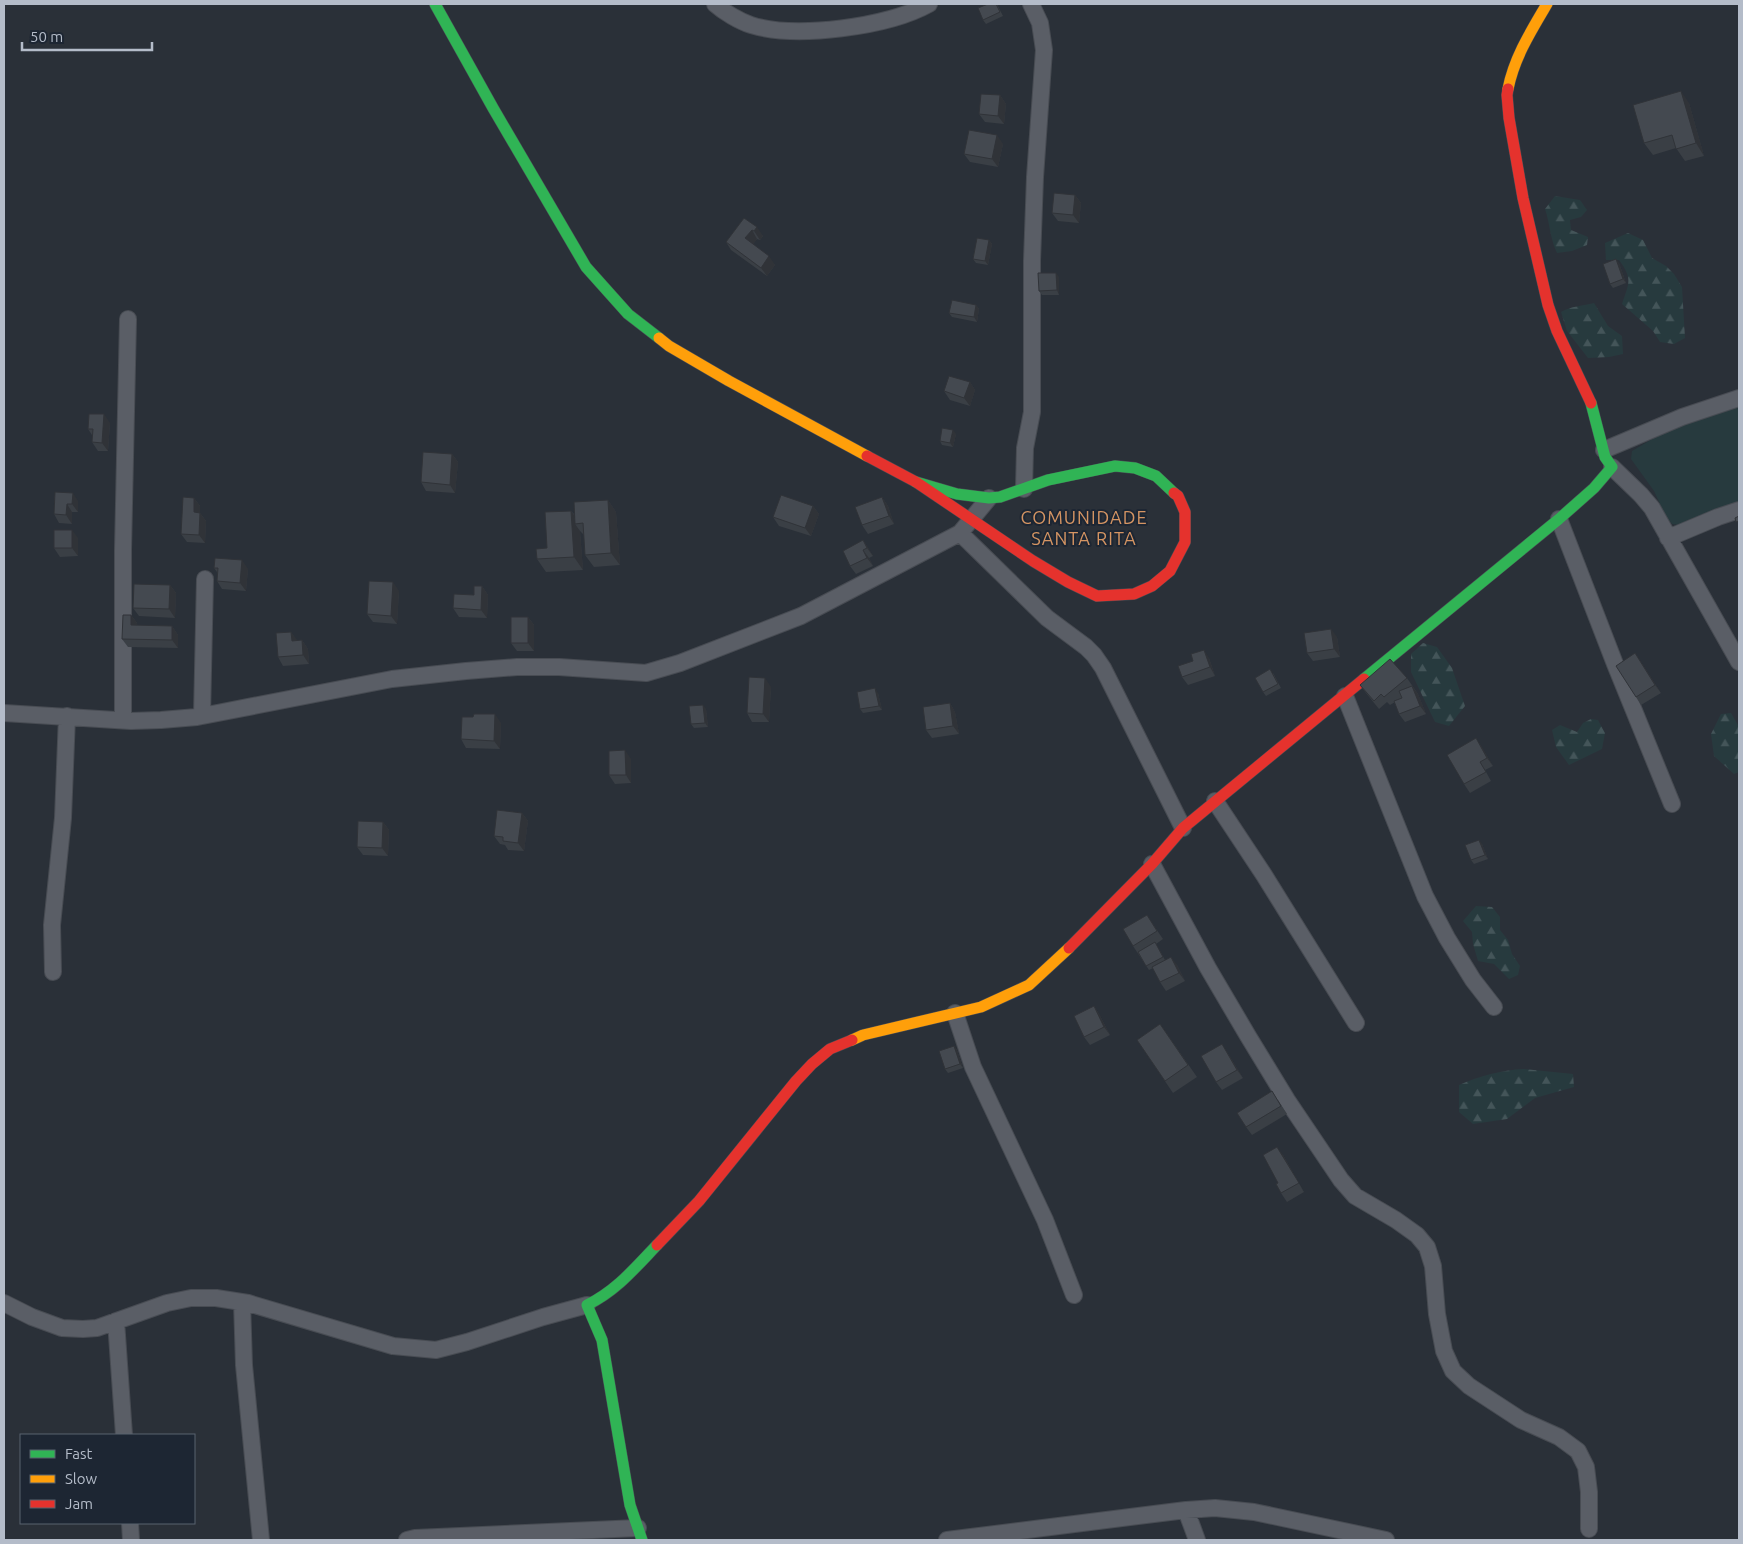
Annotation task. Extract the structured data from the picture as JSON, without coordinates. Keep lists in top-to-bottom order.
{
  "districts": ["COMUNIDADE SANTA RITA"],
  "legend": ["Fast", "Slow", "Jam"],
  "scale_bar": "50 m"
}
